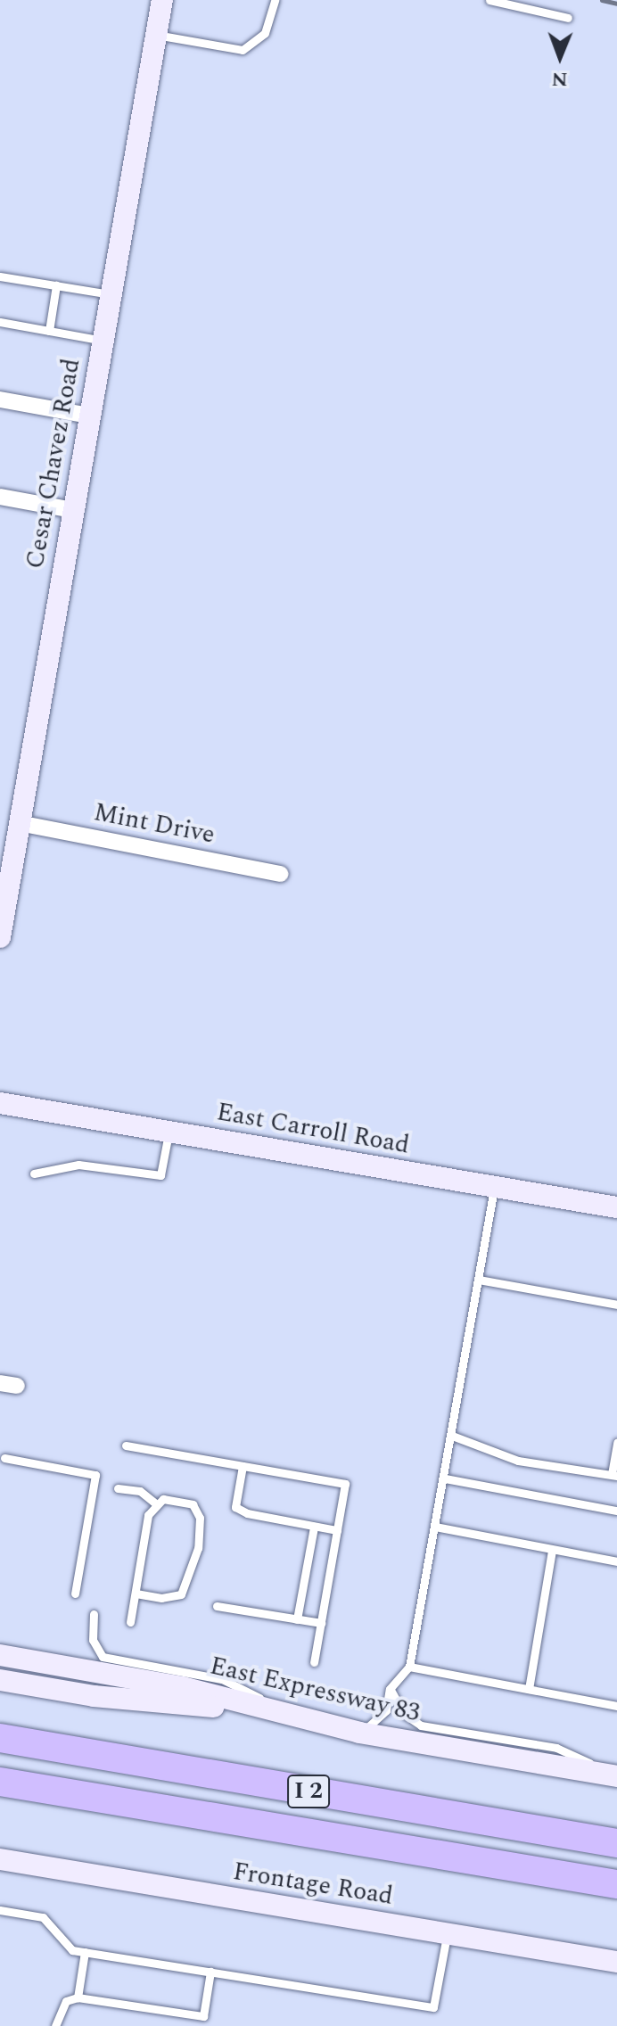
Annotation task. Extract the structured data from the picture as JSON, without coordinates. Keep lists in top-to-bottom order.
{
  "streets": {
    "highway": ["I 2"],
    "main road": [
      "Cesar Chavez Road",
      "East Carroll Road",
      "East Expressway 83",
      "Frontage Road"
    ],
    "street": ["Mint Drive"]
  },
  "crossings": [
    ["Cesar Chavez Road", "Mint Drive"]
  ],
  "north": "bottom"
}
